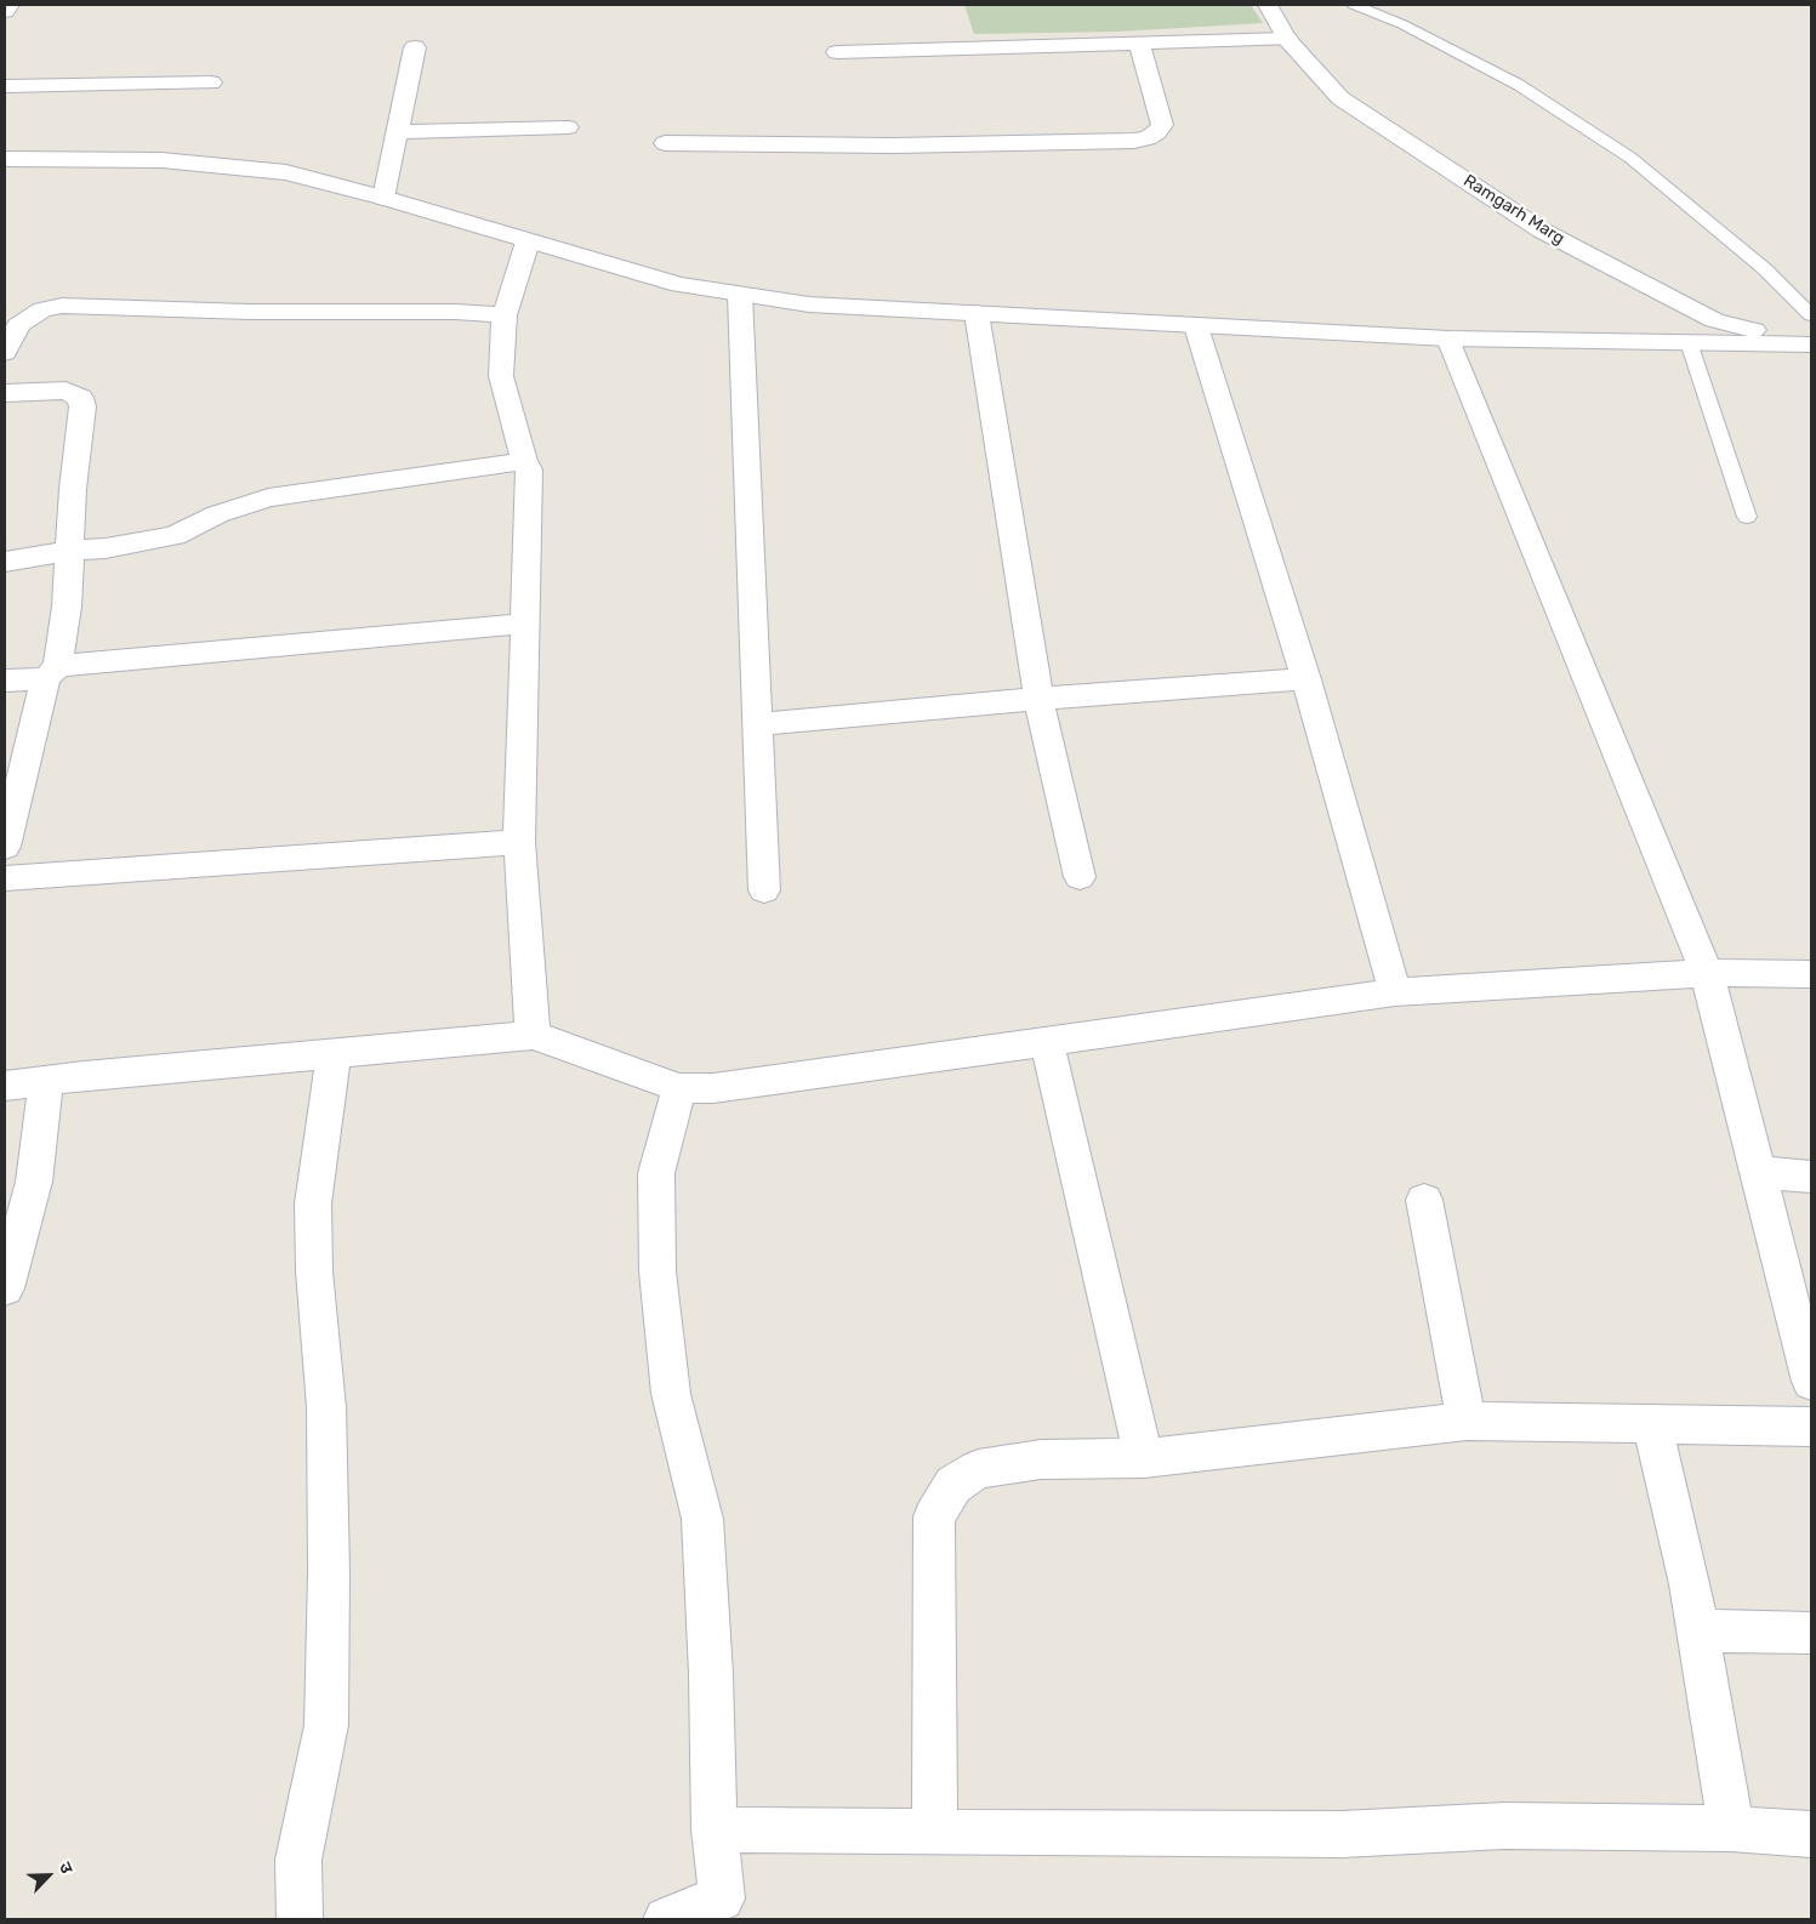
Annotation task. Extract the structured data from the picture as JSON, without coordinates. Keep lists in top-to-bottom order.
{
  "streets": {
    "street": ["Ramgarh Marg"]
  },
  "north": "top right"
}
